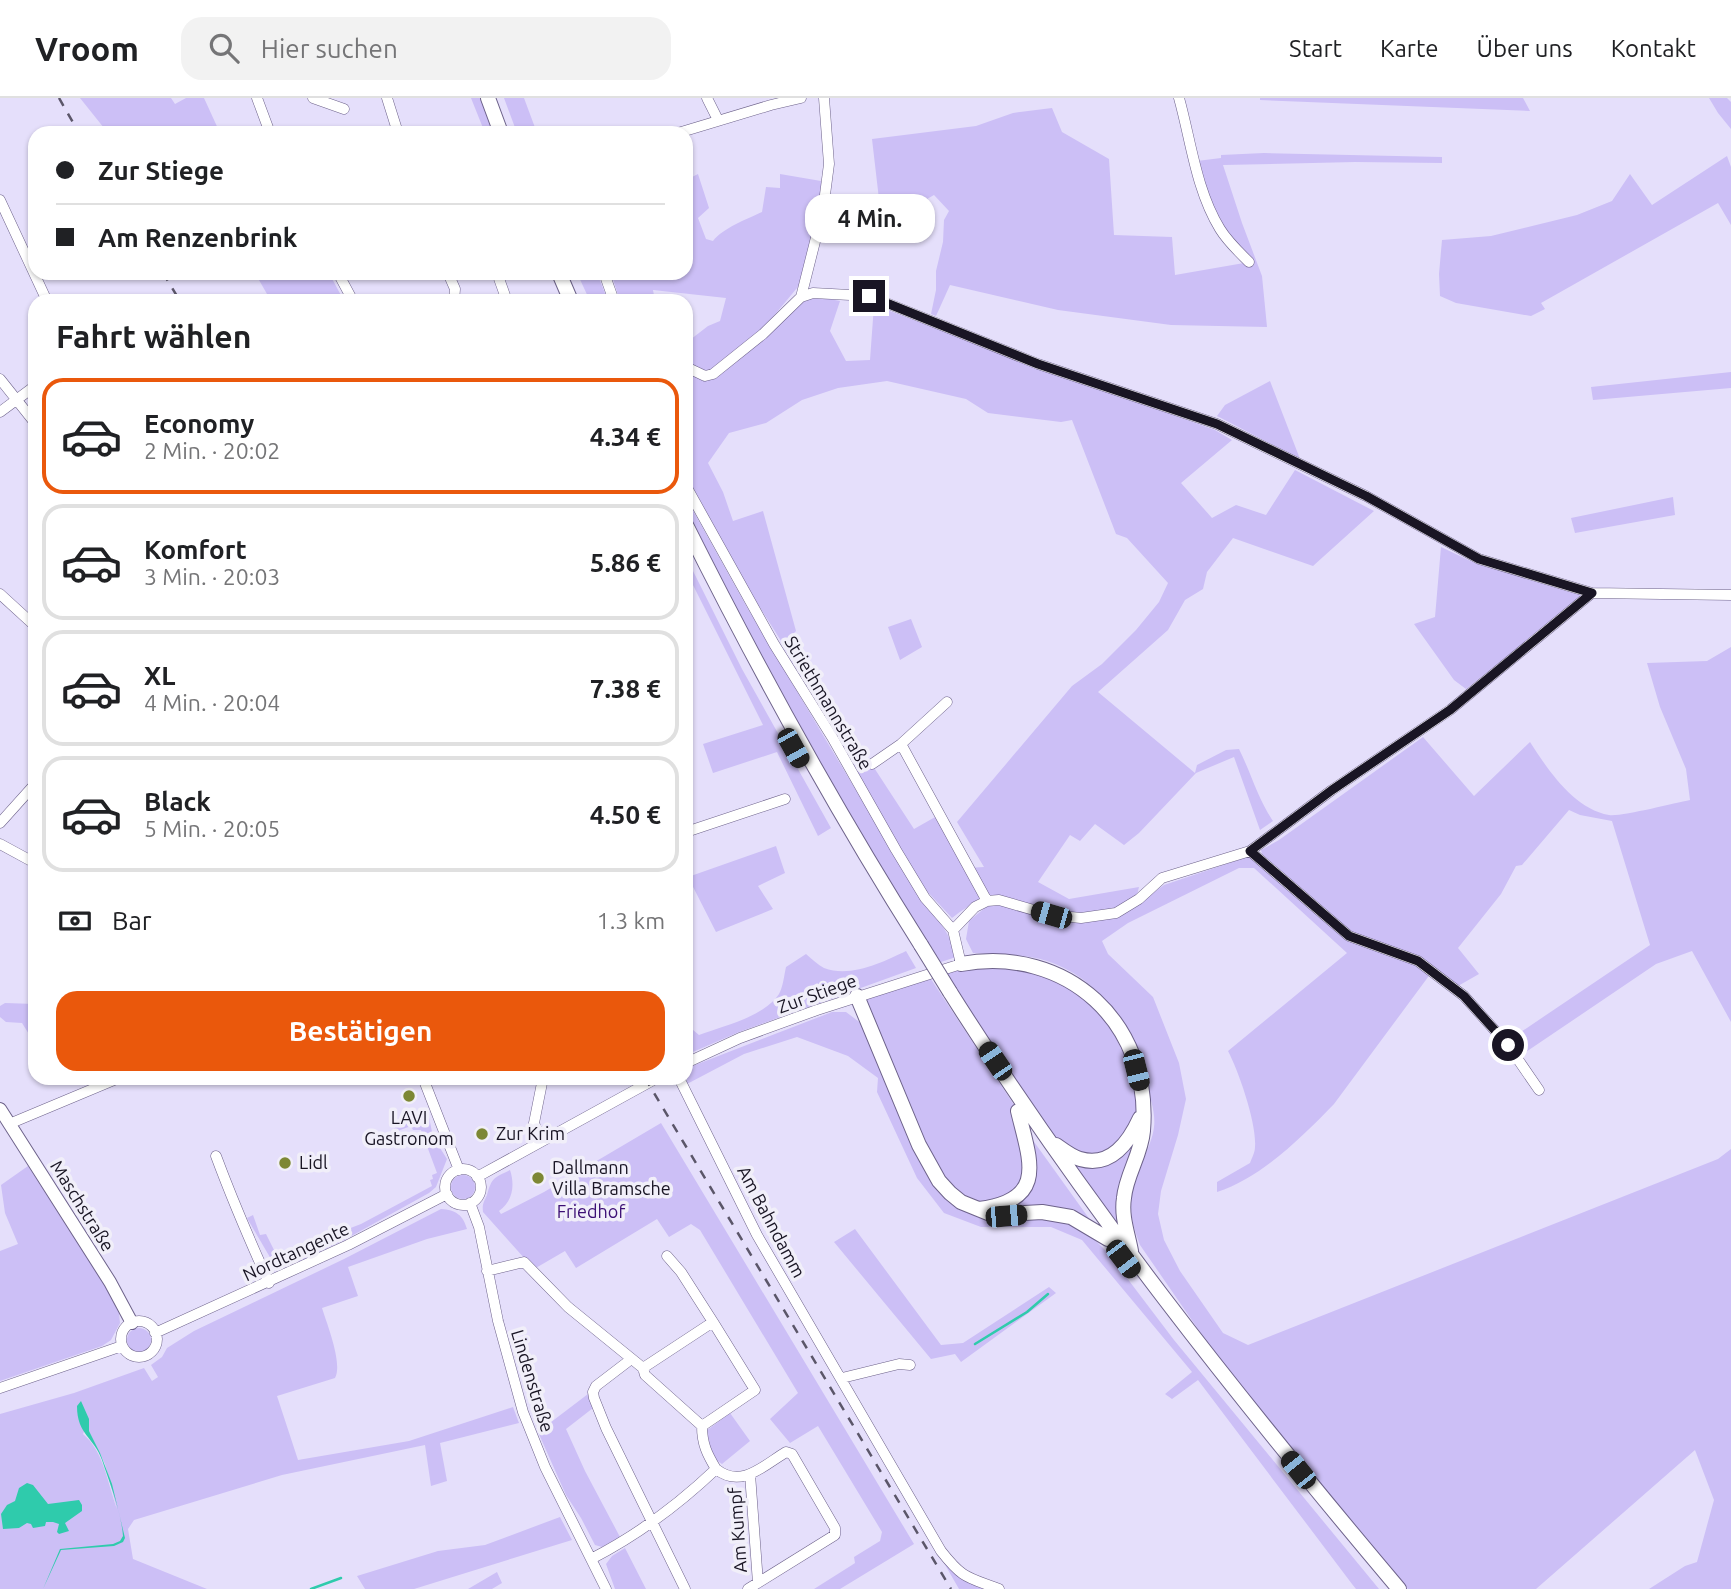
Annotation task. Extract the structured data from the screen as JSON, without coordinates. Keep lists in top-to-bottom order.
{
  "streets": {
    "main road": ["Maschstraße"],
    "street": [
      "Striethmannstraße",
      "Zur Stiege",
      "Am Bahndamm",
      "Nordtangente",
      "Lindenstraße",
      "Am Kumpf"
    ]
  },
  "crossings": [
    ["Striethmannstraße", "Zur Stiege"],
    ["Maschstraße", "Nordtangente"],
    ["Nordtangente", "Lindenstraße"]
  ],
  "parks": ["Friedhof"],
  "places": [
    "LAVI Gastronom",
    "Zur Krim",
    "Lidl",
    "Dallmann Villa Bramsche"
  ],
  "page": {
    "header": "Vroom",
    "search": "Hier suchen",
    "nav": [
      "Start",
      "Karte",
      "Über uns",
      "Kontakt"
    ],
    "banner": ["Zur Stiege", "Am Renzenbrink"],
    "bubble": "4 Min.",
    "heading": "Fahrt wählen",
    "list": [
      {
        "name": "Economy",
        "note": "2 Min. · 20:02",
        "value": "4.34 €"
      },
      {
        "name": "Komfort",
        "note": "3 Min. · 20:03",
        "value": "5.86 €"
      },
      {
        "name": "XL",
        "note": "4 Min. · 20:04",
        "value": "7.38 €"
      },
      {
        "name": "Black",
        "note": "5 Min. · 20:05",
        "value": "4.50 €"
      }
    ],
    "pay": ["Bar", "1.3 km"],
    "buttons": "Bestätigen"
  }
}
